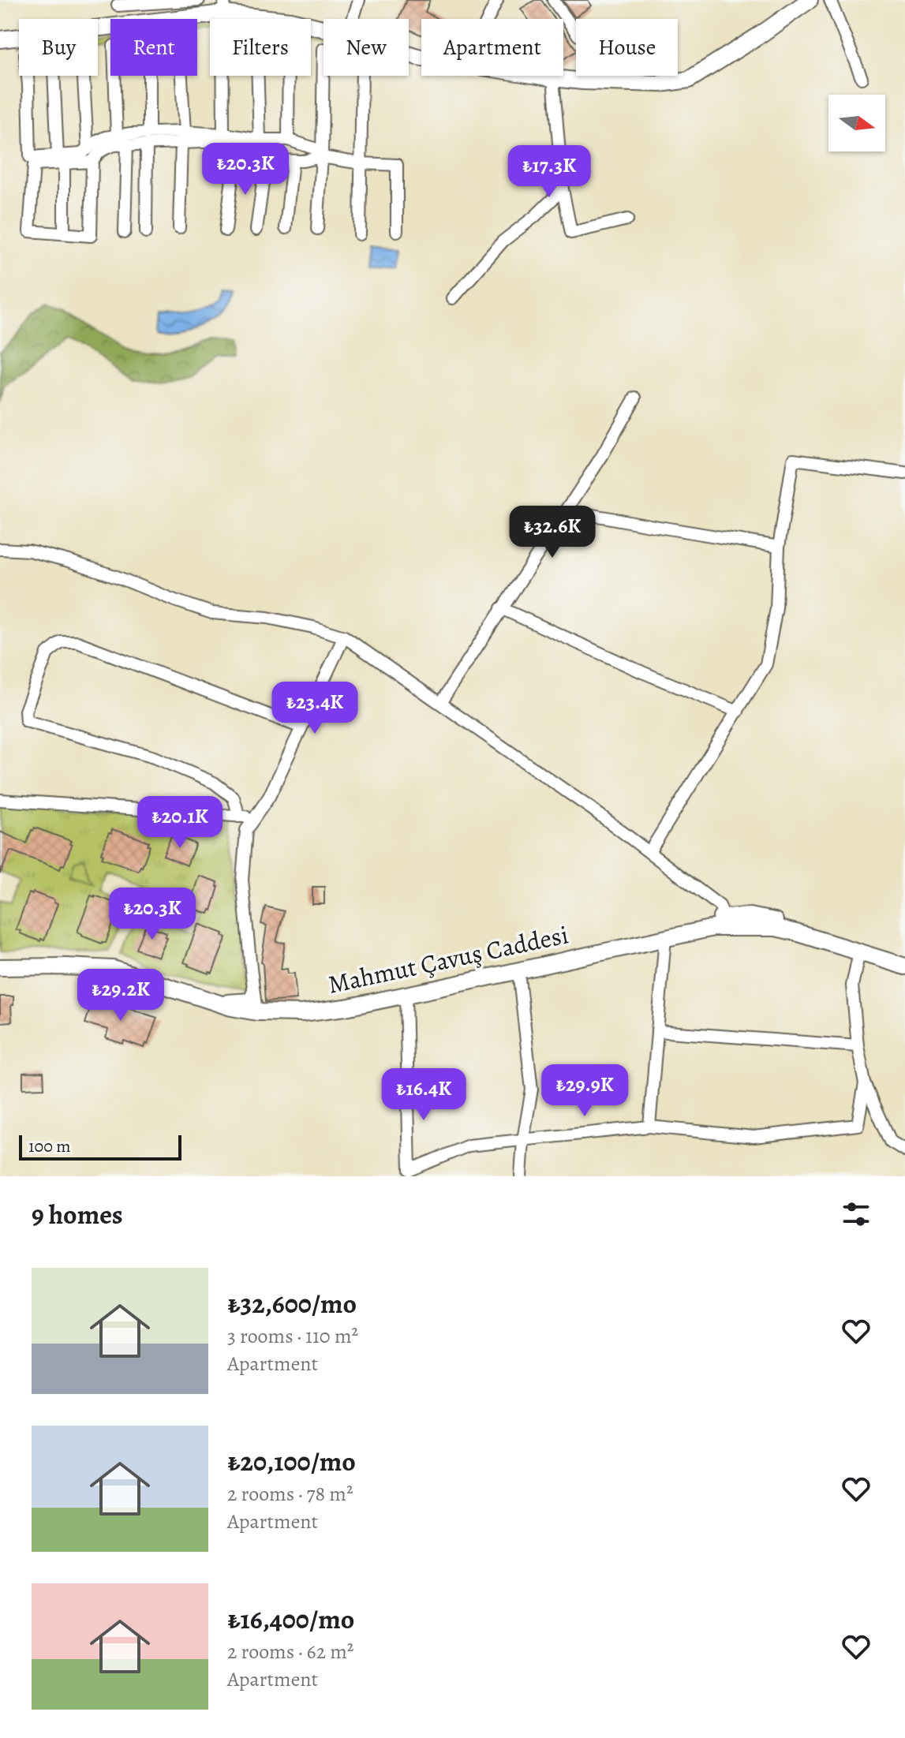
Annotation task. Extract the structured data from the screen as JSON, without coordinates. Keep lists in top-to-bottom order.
{
  "streets": {
    "main road": ["Mahmut Çavuş Caddesi"]
  },
  "scale_bar": "100 m",
  "north": "right",
  "page": {
    "chip": [
      "Buy",
      "Rent",
      "Filters",
      "New",
      "Apartment",
      "House"
    ],
    "price": [
      "₺20.3K",
      "₺17.3K",
      "₺32.6K",
      "₺23.4K",
      "₺20.1K",
      "₺20.3K",
      "₺29.2K",
      "₺29.9K",
      "₺16.4K"
    ],
    "scale": "100 m",
    "heading": "9 homes",
    "list": [
      {
        "name": "₺32,600/mo",
        "note": "3 rooms · 110 m² · Apartment"
      },
      {
        "name": "₺20,100/mo",
        "note": "2 rooms · 78 m² · Apartment"
      },
      {
        "name": "₺16,400/mo",
        "note": "2 rooms · 62 m² · Apartment"
      }
    ]
  }
}
